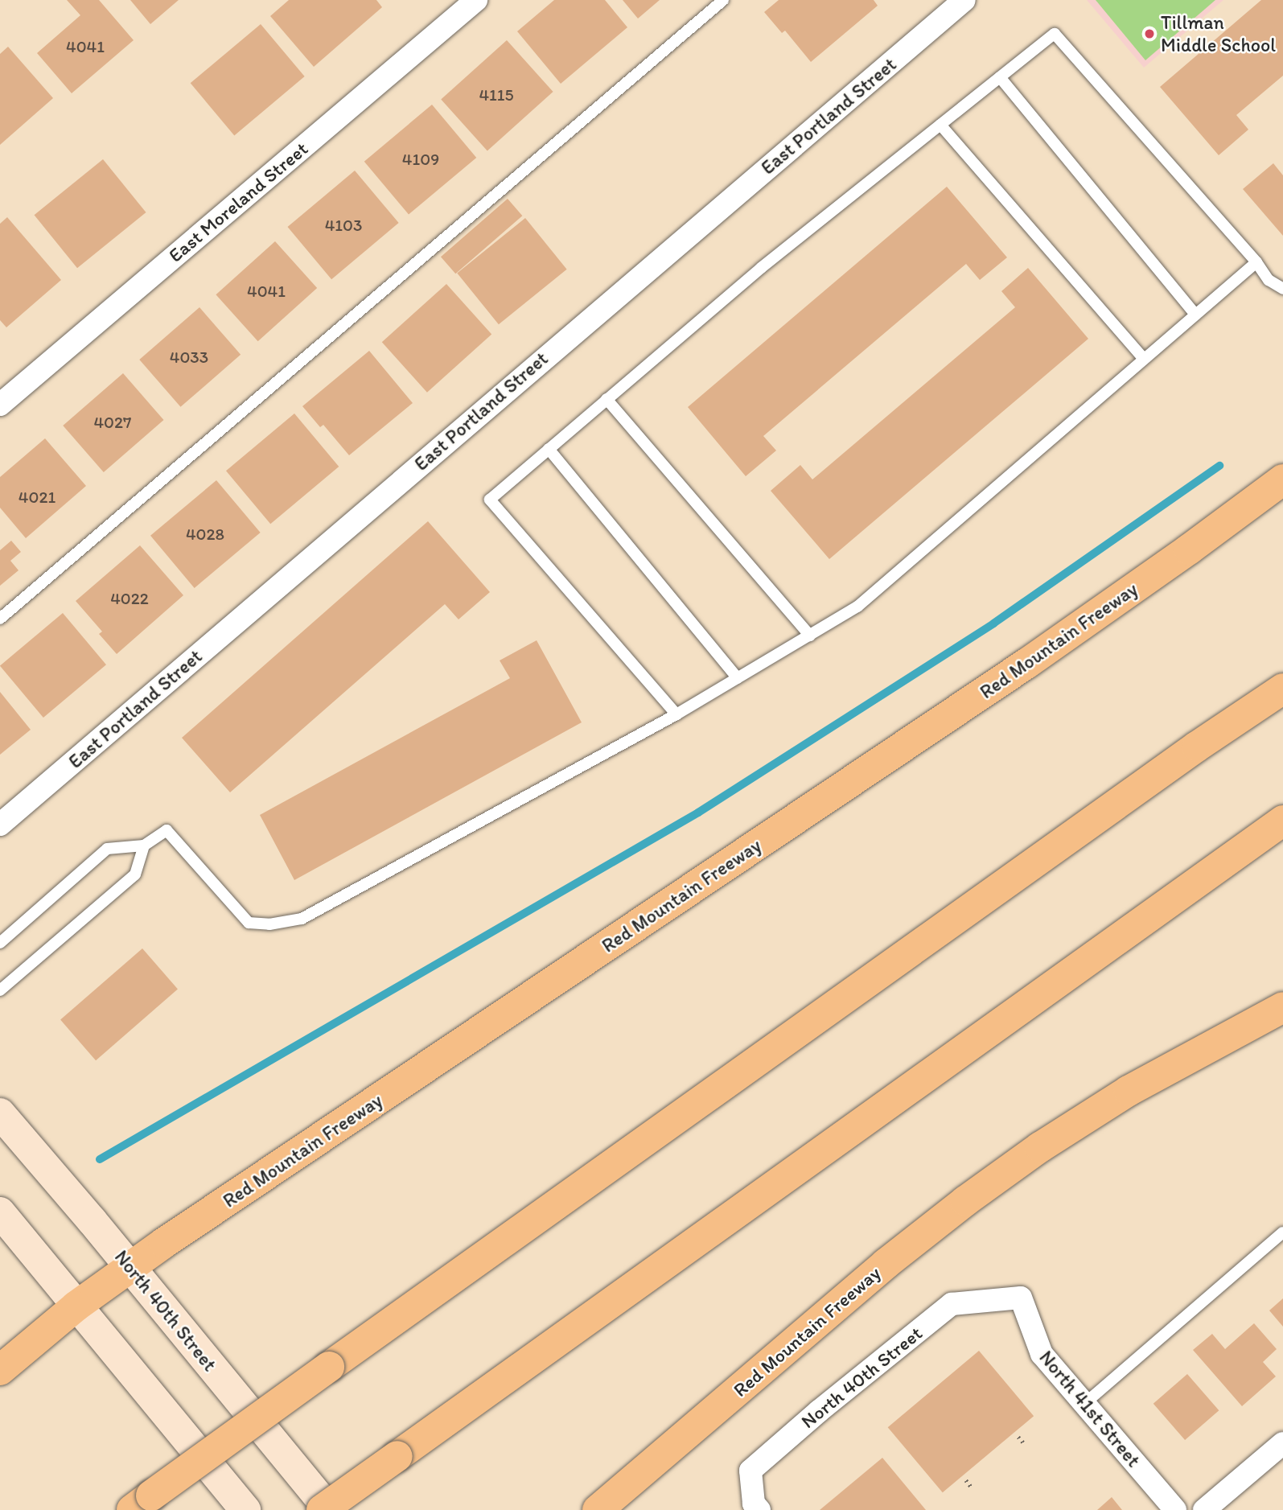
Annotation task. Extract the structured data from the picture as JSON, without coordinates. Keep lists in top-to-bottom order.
{
  "streets": {
    "main road": ["Red Mountain Freeway", "North 40th Street"],
    "street": ["East Portland Street", "East Moreland Street", "North 41st Street"]
  },
  "crossings": [
    ["Red Mountain Freeway", "North 40th Street"],
    ["North 40th Street", "North 41st Street"]
  ],
  "places": ["Tillman Middle School"],
  "house_numbers": [
    "4041",
    "4115",
    "4109",
    "4103",
    "4041",
    "4033",
    "4027",
    "4021",
    "4028",
    "4022"
  ]
}
